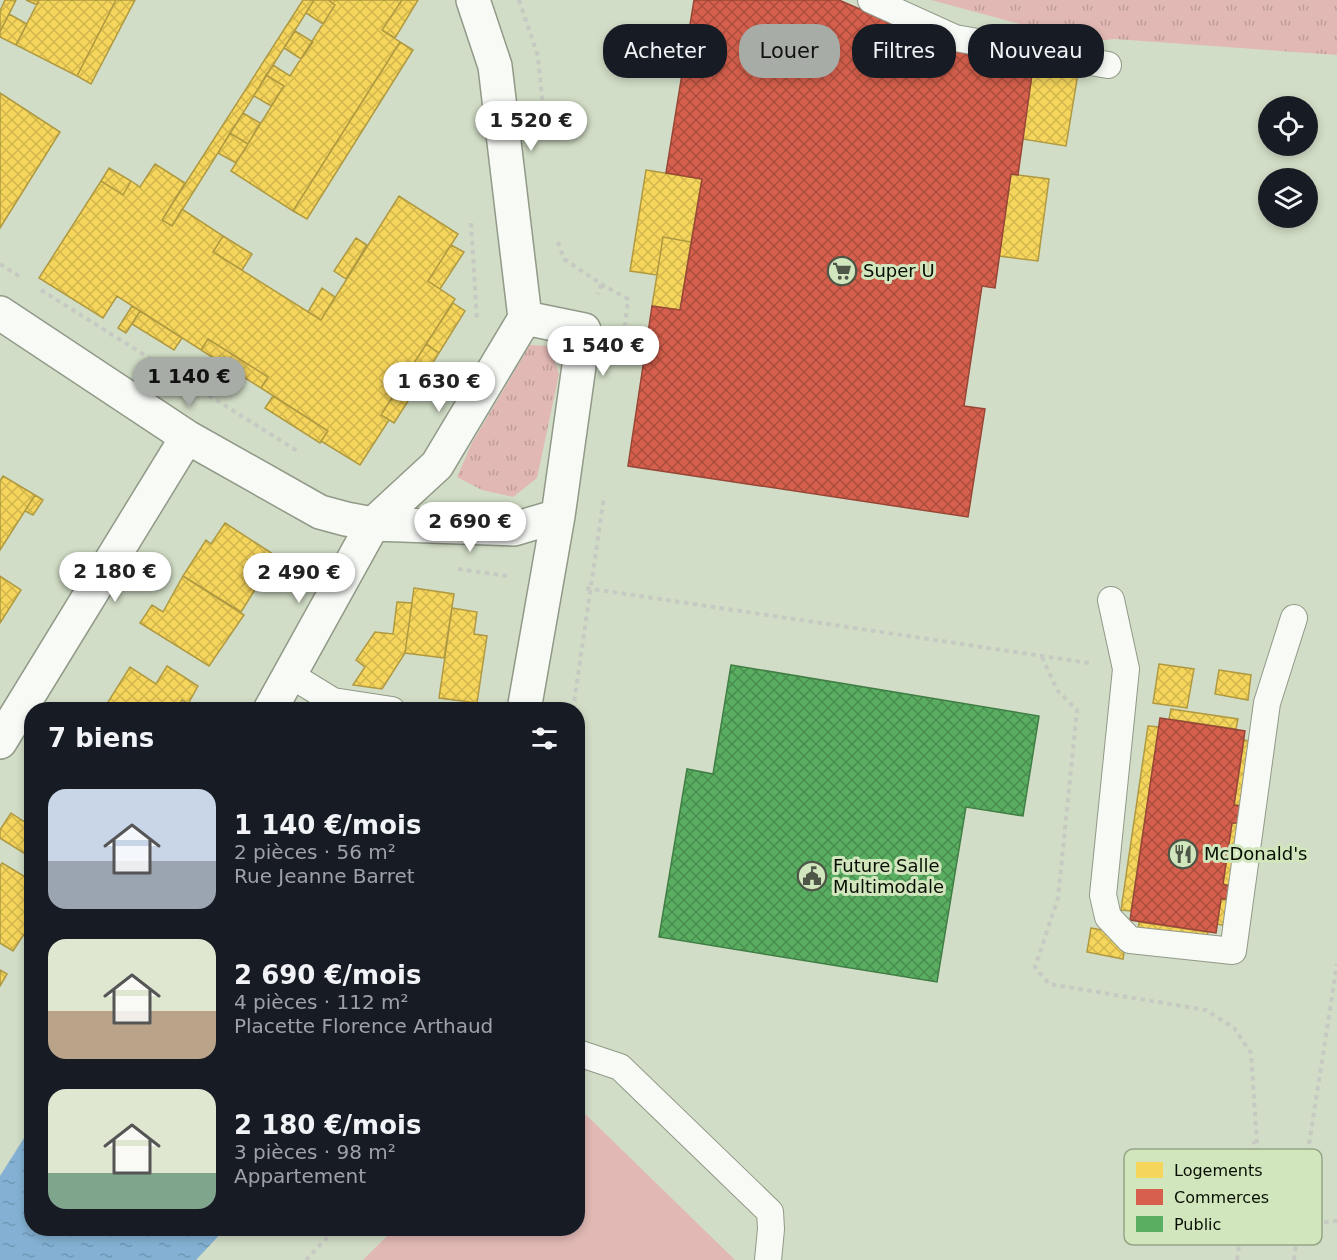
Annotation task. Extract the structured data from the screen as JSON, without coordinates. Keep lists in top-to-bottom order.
{
  "places": {
    "supermarket": ["Super U"],
    "restaurant": ["McDonald's"],
    "public building": ["Future Salle Multimodale"]
  },
  "legend": ["Logements", "Commerces", "Public"],
  "page": {
    "chip": [
      "Acheter",
      "Louer",
      "Filtres",
      "Nouveau"
    ],
    "price": [
      "1 520 €",
      "1 540 €",
      "1 140 €",
      "1 630 €",
      "2 690 €",
      "2 180 €",
      "2 490 €"
    ],
    "heading": "7 biens",
    "list": [
      {
        "name": "1 140 €/mois",
        "note": "2 pièces · 56 m² · Rue Jeanne Barret"
      },
      {
        "name": "2 690 €/mois",
        "note": "4 pièces · 112 m² · Placette Florence Arthaud"
      },
      {
        "name": "2 180 €/mois",
        "note": "3 pièces · 98 m² · Appartement"
      }
    ]
  }
}
